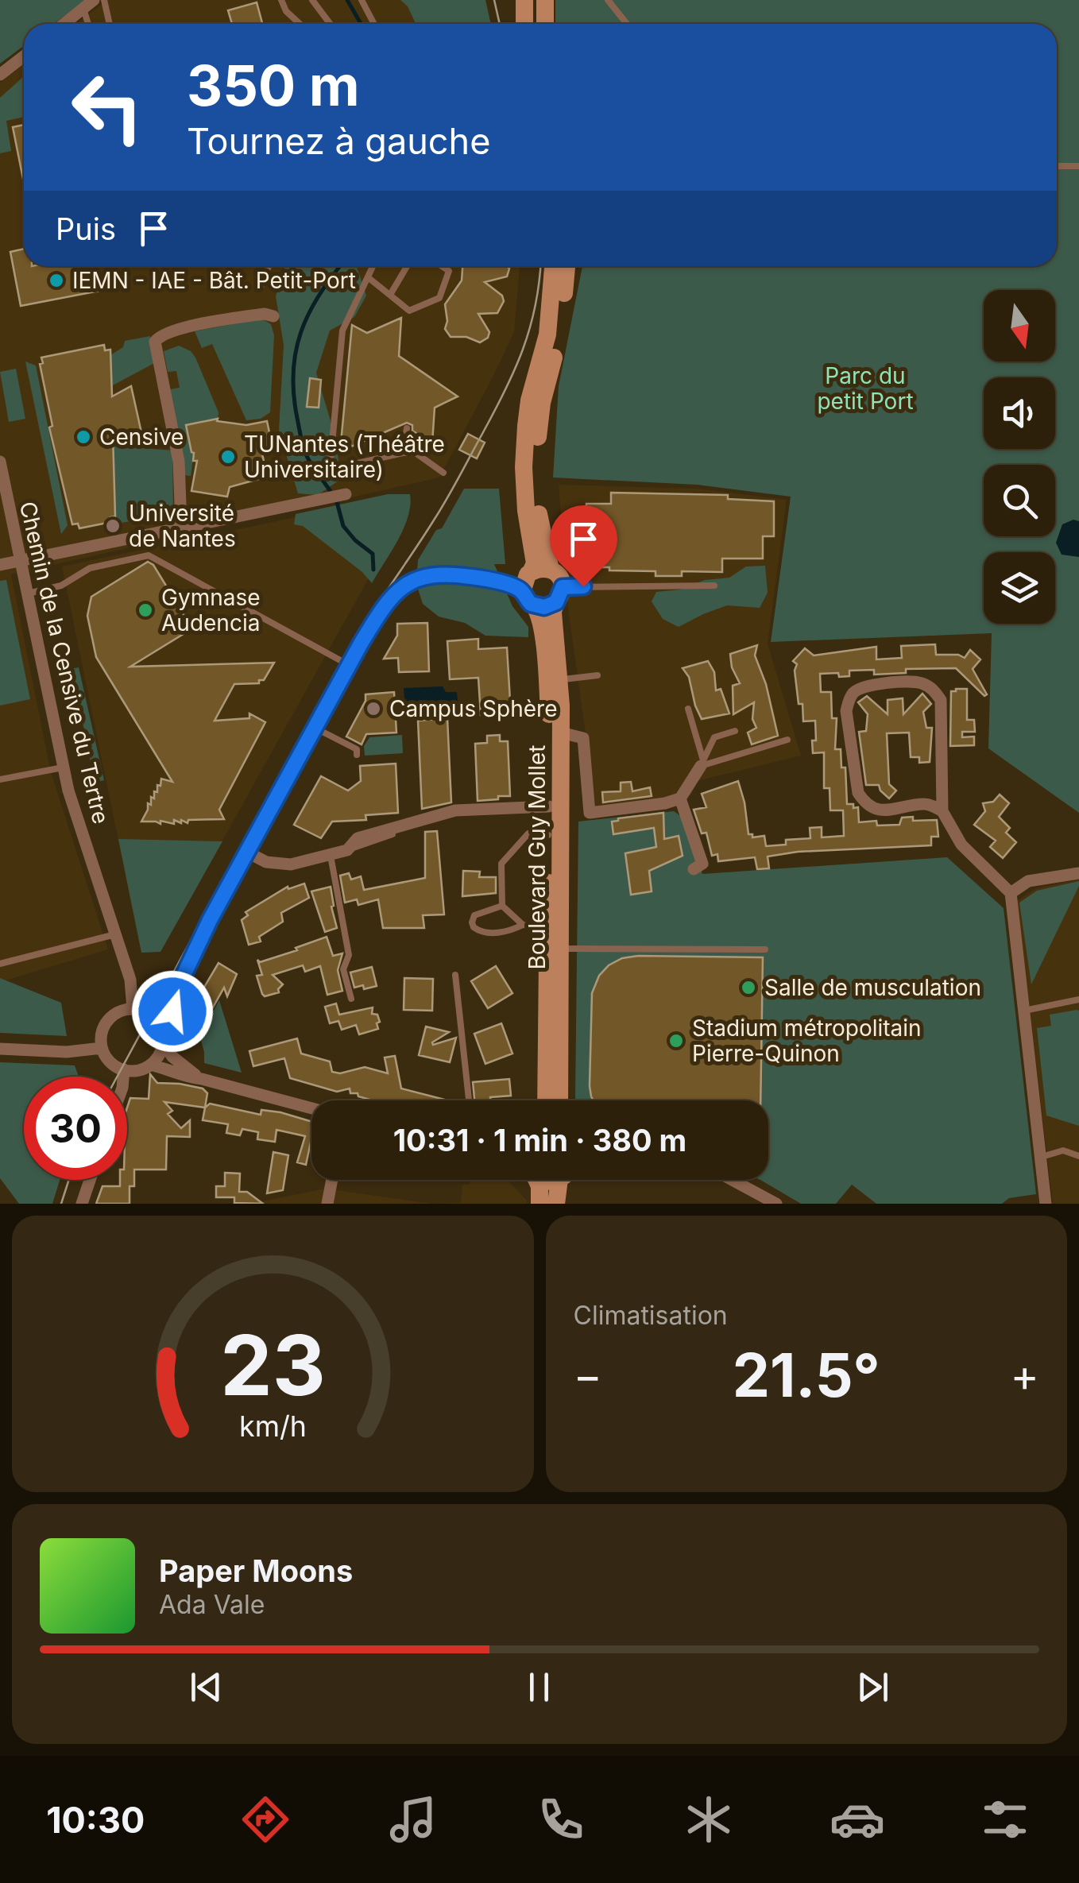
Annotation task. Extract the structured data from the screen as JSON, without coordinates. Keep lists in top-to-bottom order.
{
  "streets": {
    "main road": ["Boulevard Guy Mollet"],
    "street": ["Chemin de la Censive du Tertre"]
  },
  "parks": ["Parc du petit Port"],
  "places": [
    "IEMN - IAE - Bât. Petit-Port",
    "Censive",
    "TUNantes (Théâtre Universitaire)",
    "Université de Nantes",
    "Gymnase Audencia",
    "Campus Sphère",
    "Salle de musculation",
    "Stadium métropolitain Pierre-Quinon"
  ],
  "north": "bottom",
  "page": {
    "turn": ["350 m", "Tournez à gauche"],
    "then": "Puis",
    "limit": "30",
    "trip": "10:31 · 1 min · 380 m",
    "tile": "Climatisation",
    "heat": ["−", "21.5°", "+"],
    "song": ["Paper Moons", "Ada Vale"],
    "tabs": "10:30",
    "gauge": ["23", "km/h"]
  }
}
